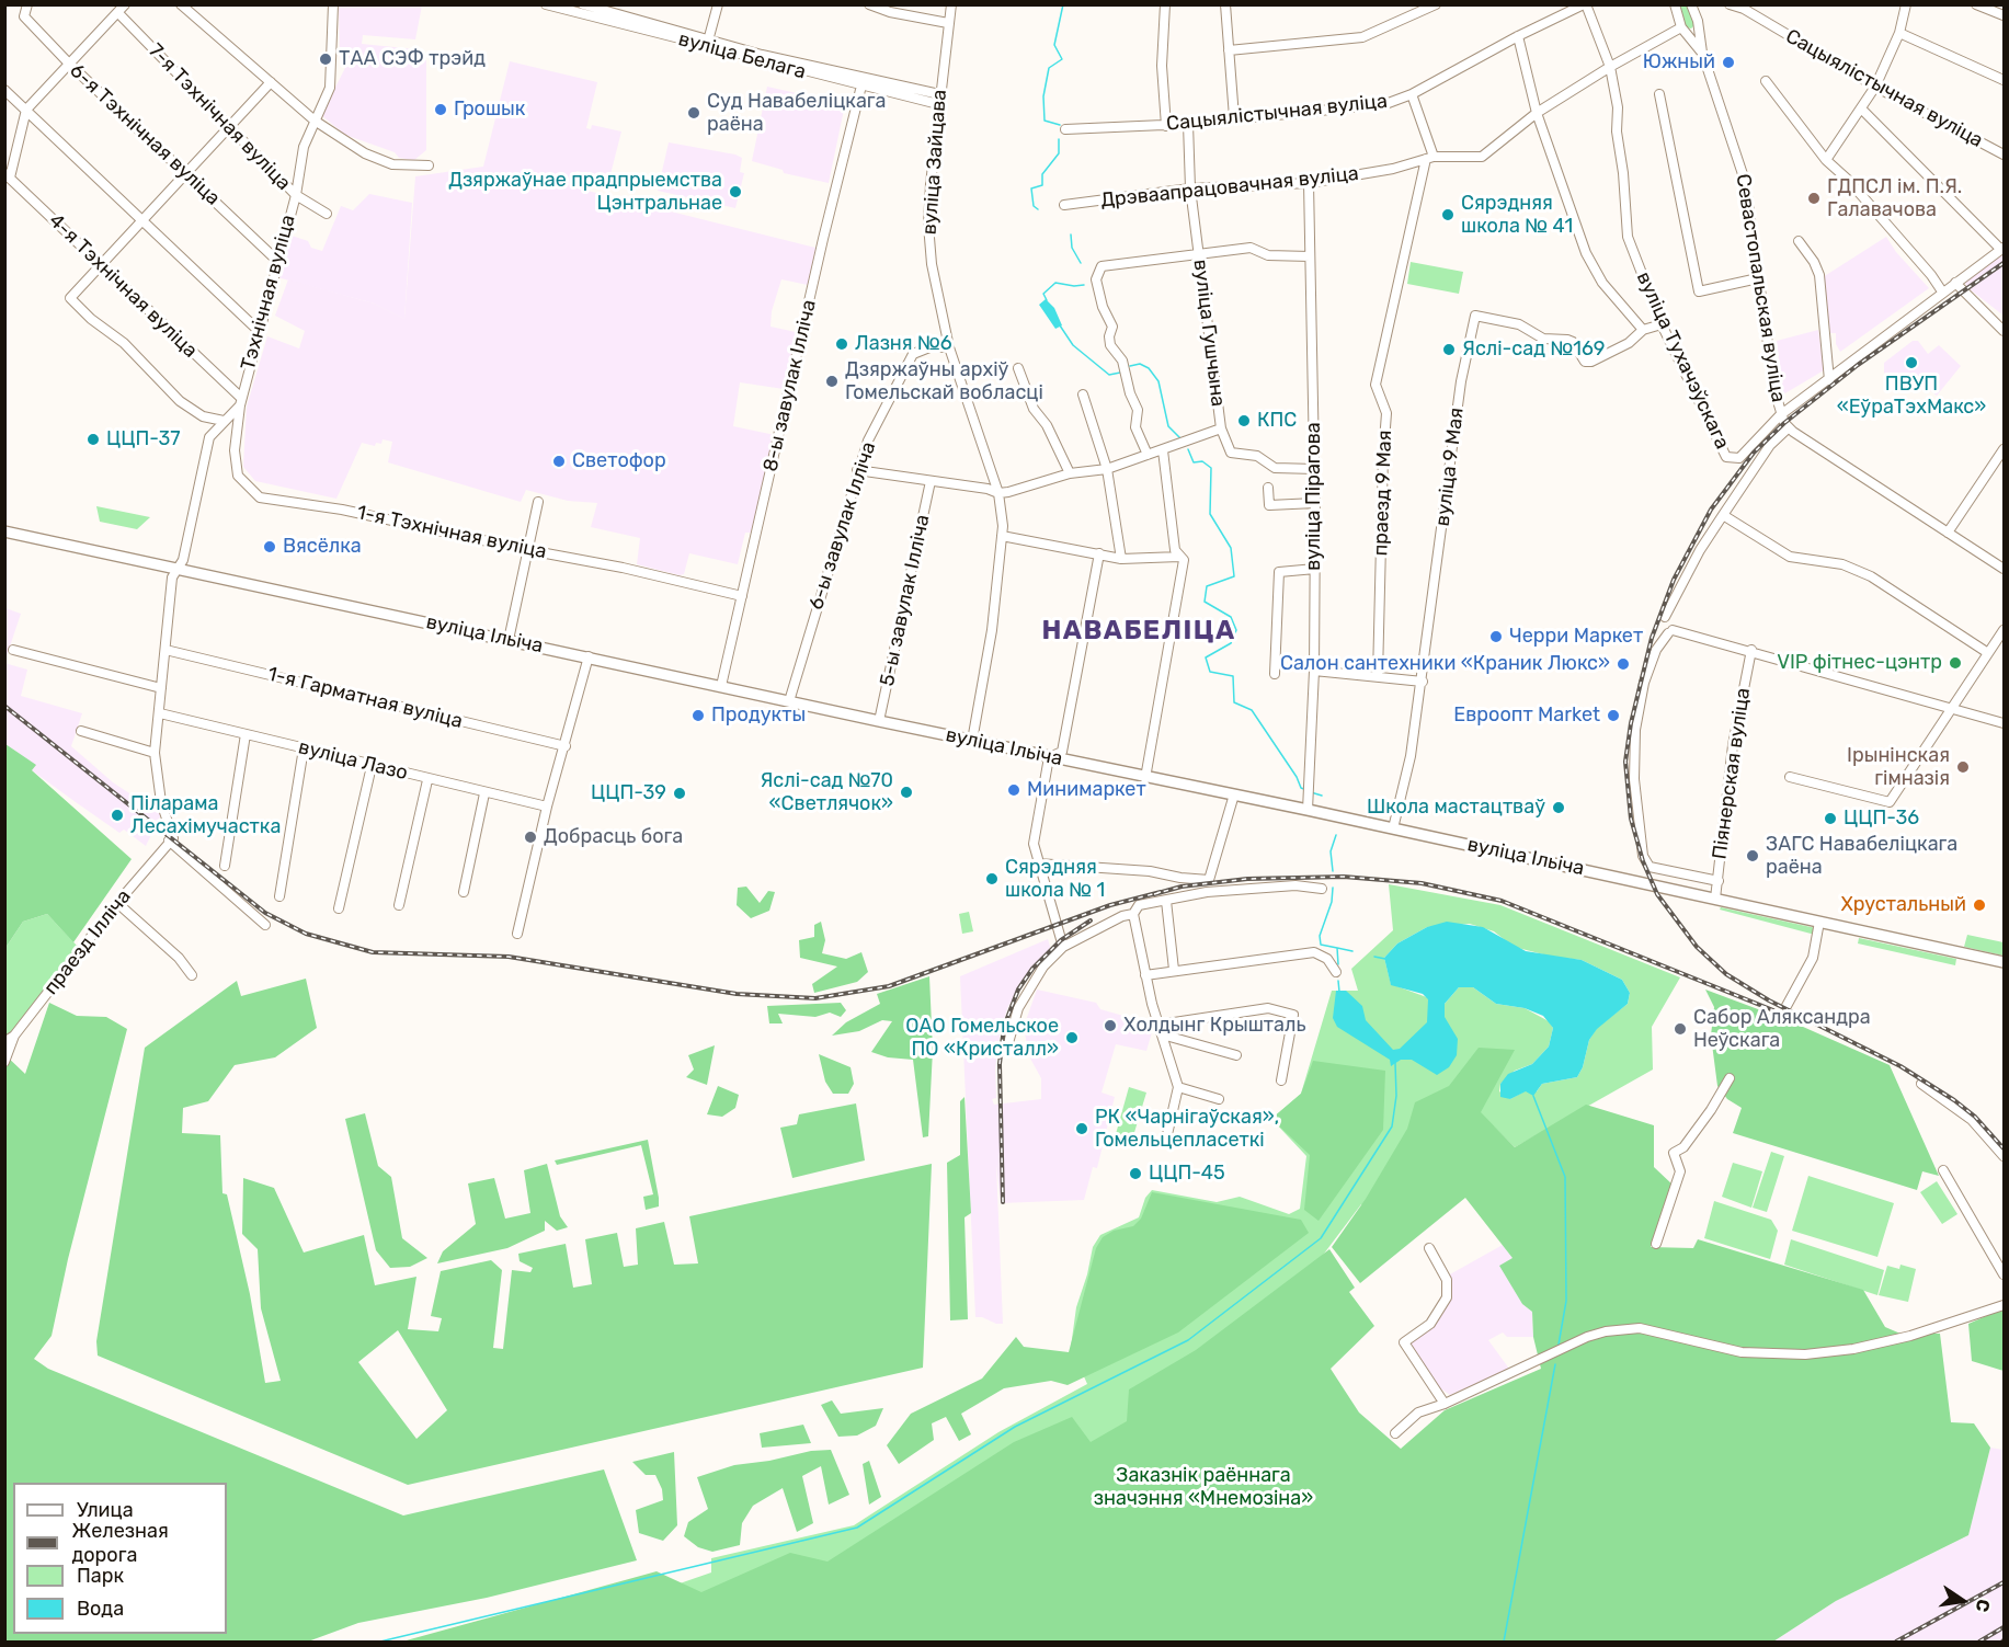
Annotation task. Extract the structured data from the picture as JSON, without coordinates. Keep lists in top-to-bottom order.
{
  "streets": {
    "main road": ["вуліца Ільіча"],
    "street": [
      "вуліца Белага",
      "Сацыялістычная вуліца",
      "7-я Тэхнічная вуліца",
      "6-я Тэхнічная вуліца",
      "вуліца Зайцава",
      "Дрэваапрацовачная вуліца",
      "4-я Тэхнічная вуліца",
      "Севастопальская вуліца",
      "Тэхнічная вуліца",
      "вуліца Гушчына",
      "вуліца Тухачэўскага",
      "8-ы завулак Ілліча",
      "вуліца 9 Мая",
      "праезд 9 Мая",
      "вуліца Пірагова",
      "6-ы завулак Ілліча",
      "1-я Тэхнічная вуліца",
      "5-ы завулак Ілліча",
      "1-я Гарматная вуліца",
      "вуліца Лазо",
      "Піянерская вуліца",
      "праезд Ілліча"
    ]
  },
  "crossings": [
    ["вуліца Белага", "вуліца Зайцава"],
    ["вуліца Белага", "8-ы завулак Ілліча"],
    ["Сацыялістычная вуліца", "вуліца Гушчына"],
    ["Сацыялістычная вуліца", "вуліца Тухачэўскага"],
    ["7-я Тэхнічная вуліца", "Тэхнічная вуліца"],
    ["6-я Тэхнічная вуліца", "Тэхнічная вуліца"],
    ["вуліца Зайцава", "6-ы завулак Ілліча"],
    ["вуліца Зайцава", "вуліца Ільіча"],
    ["Дрэваапрацовачная вуліца", "Севастопальская вуліца"],
    ["Дрэваапрацовачная вуліца", "вуліца Гушчына"],
    ["Дрэваапрацовачная вуліца", "вуліца Тухачэўскага"],
    ["Дрэваапрацовачная вуліца", "праезд 9 Мая"],
    ["Дрэваапрацовачная вуліца", "вуліца Пірагова"],
    ["4-я Тэхнічная вуліца", "Тэхнічная вуліца"],
    ["4-я Тэхнічная вуліца", "1-я Тэхнічная вуліца"],
    ["Севастопальская вуліца", "вуліца Тухачэўскага"],
    ["Тэхнічная вуліца", "1-я Тэхнічная вуліца"],
    ["вуліца Гушчына", "вуліца Пірагова"],
    ["вуліца Тухачэўскага", "вуліца 9 Мая"],
    ["8-ы завулак Ілліча", "1-я Тэхнічная вуліца"],
    ["8-ы завулак Ілліча", "вуліца Ільіча"],
    ["вуліца 9 Мая", "вуліца Ільіча"],
    ["вуліца Пірагова", "вуліца Ільіча"],
    ["6-ы завулак Ілліча", "вуліца Ільіча"],
    ["5-ы завулак Ілліча", "вуліца Ільіча"],
    ["вуліца Ільіча", "Піянерская вуліца"]
  ],
  "districts": ["НАВАБЕЛІЦА"],
  "parks": ["Заказнік раённага значэння «Мнемозіна»"],
  "places": [
    "ТАА СЭФ трэйд",
    "Южный",
    "Грошык",
    "Суд Навабеліцкага раёна",
    "Дзяржаўнае прадпрыемства Цэнтральнае",
    "ГДПСЛ ім. П.Я. Галавачова",
    "Сярэдняя школа № 41",
    "Лазня №6",
    "Яслі-сад №169",
    "ПВУП «ЕўраТэхМакс»",
    "Дзяржаўны архіў Гомельскай вобласці",
    "КПС",
    "ЦЦП-37",
    "Светофор",
    "Вясёлка",
    "Черри Маркет",
    "VIP фітнес-цэнтр",
    "Салон сантехники «Краник Люкс»",
    "Продукты",
    "Евроопт Market",
    "Ірынінская гімназія",
    "Минимаркет",
    "Яслі-сад №70 «Светлячок»",
    "ЦЦП-39",
    "Школа мастацтваў",
    "Піларама Лесахімучастка",
    "ЦЦП-36",
    "Добрасць бога",
    "ЗАГС Навабеліцкага раёна",
    "Сярэдняя школа № 1",
    "Хрустальный",
    "Холдынг Крышталь",
    "Сабор Аляксандра Неўскага",
    "ОАО Гомельское ПО «Кристалл»",
    "РК «Чарнігаўская», Гомельцепласеткі",
    "ЦЦП-45"
  ],
  "legend": [
    "Улица",
    "Железная дорога",
    "Парк",
    "Вода"
  ],
  "north": "right"
}
